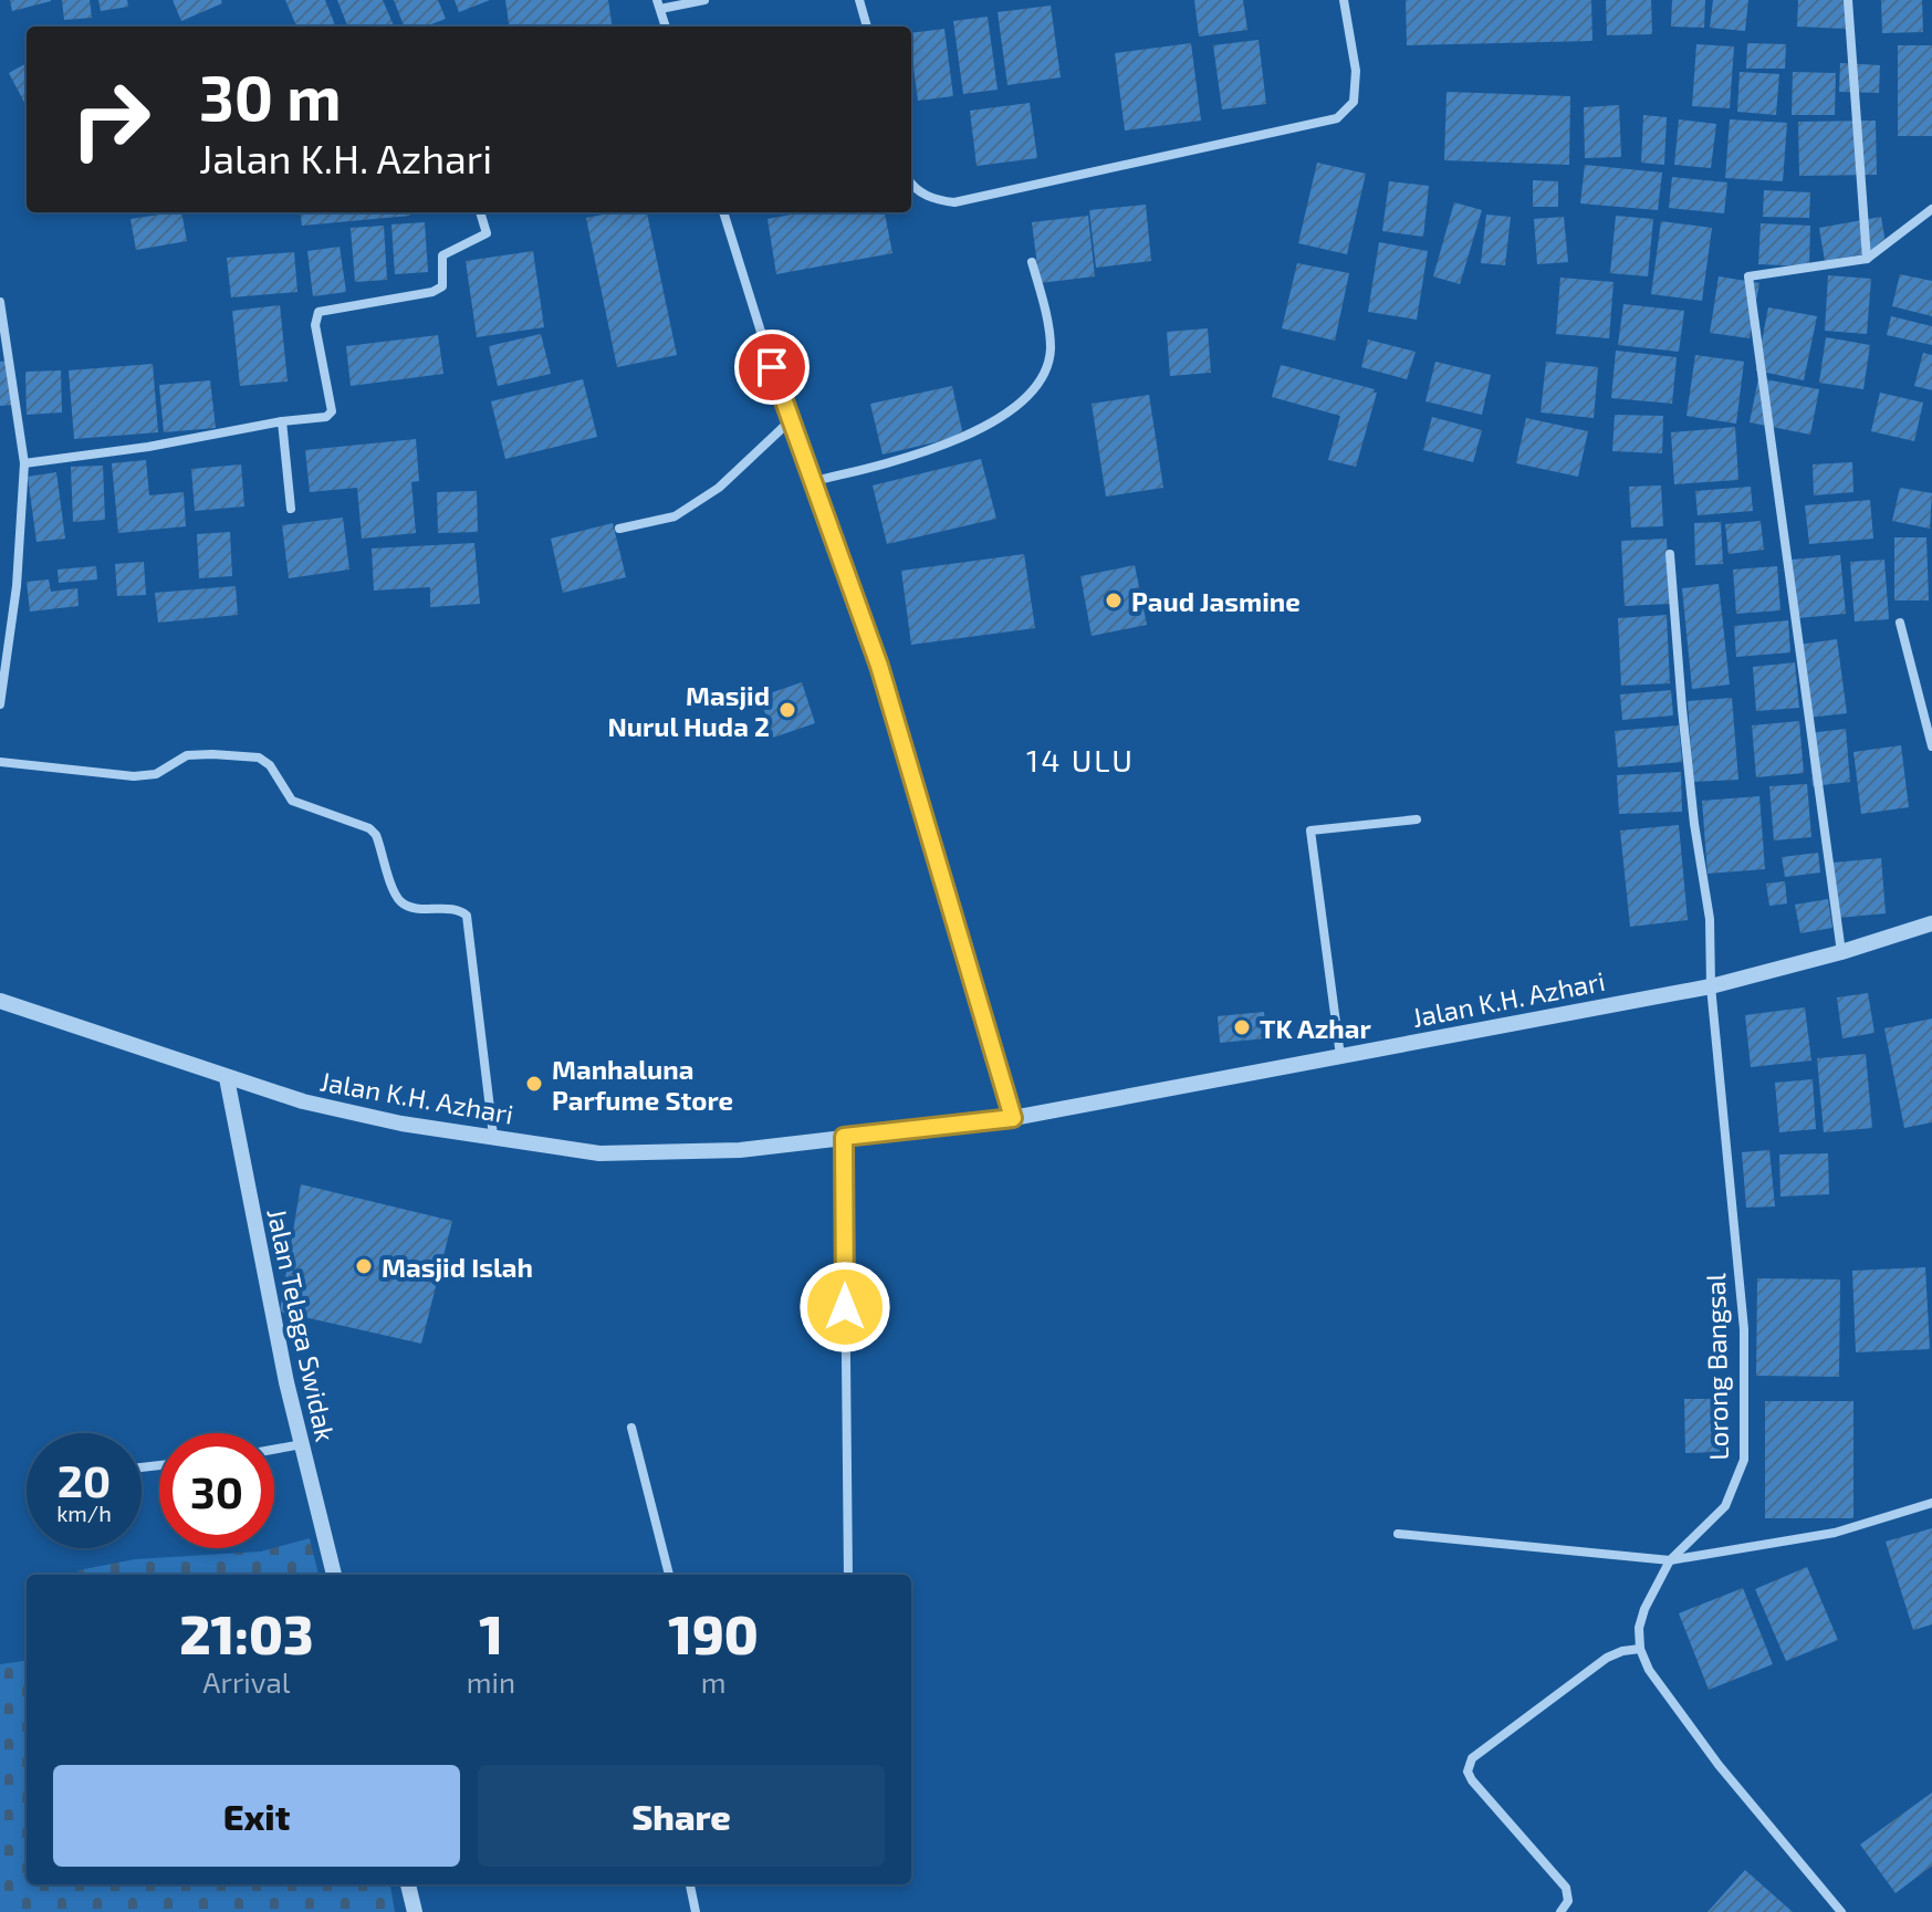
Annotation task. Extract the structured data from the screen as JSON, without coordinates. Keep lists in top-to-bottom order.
{
  "streets": {
    "street": ["Jalan K.H. Azhari", "Jalan Telaga Swidak", "Lorong Bangsal"]
  },
  "crossings": [
    ["Jalan K.H. Azhari", "Jalan Telaga Swidak"],
    ["Jalan K.H. Azhari", "Lorong Bangsal"]
  ],
  "districts": ["14 ULU"],
  "places": [
    "Paud Jasmine",
    "Masjid Nurul Huda 2",
    "TK Azhar",
    "Manhaluna Parfume Store",
    "Masjid Islah"
  ],
  "page": {
    "turn": ["30 m", "Jalan K.H. Azhari"],
    "speed": "20 km/h",
    "limit": "30",
    "eta": [
      "21:03",
      "Arrival",
      "1",
      "min",
      "190",
      "m"
    ],
    "buttons": ["Exit", "Share"]
  }
}
